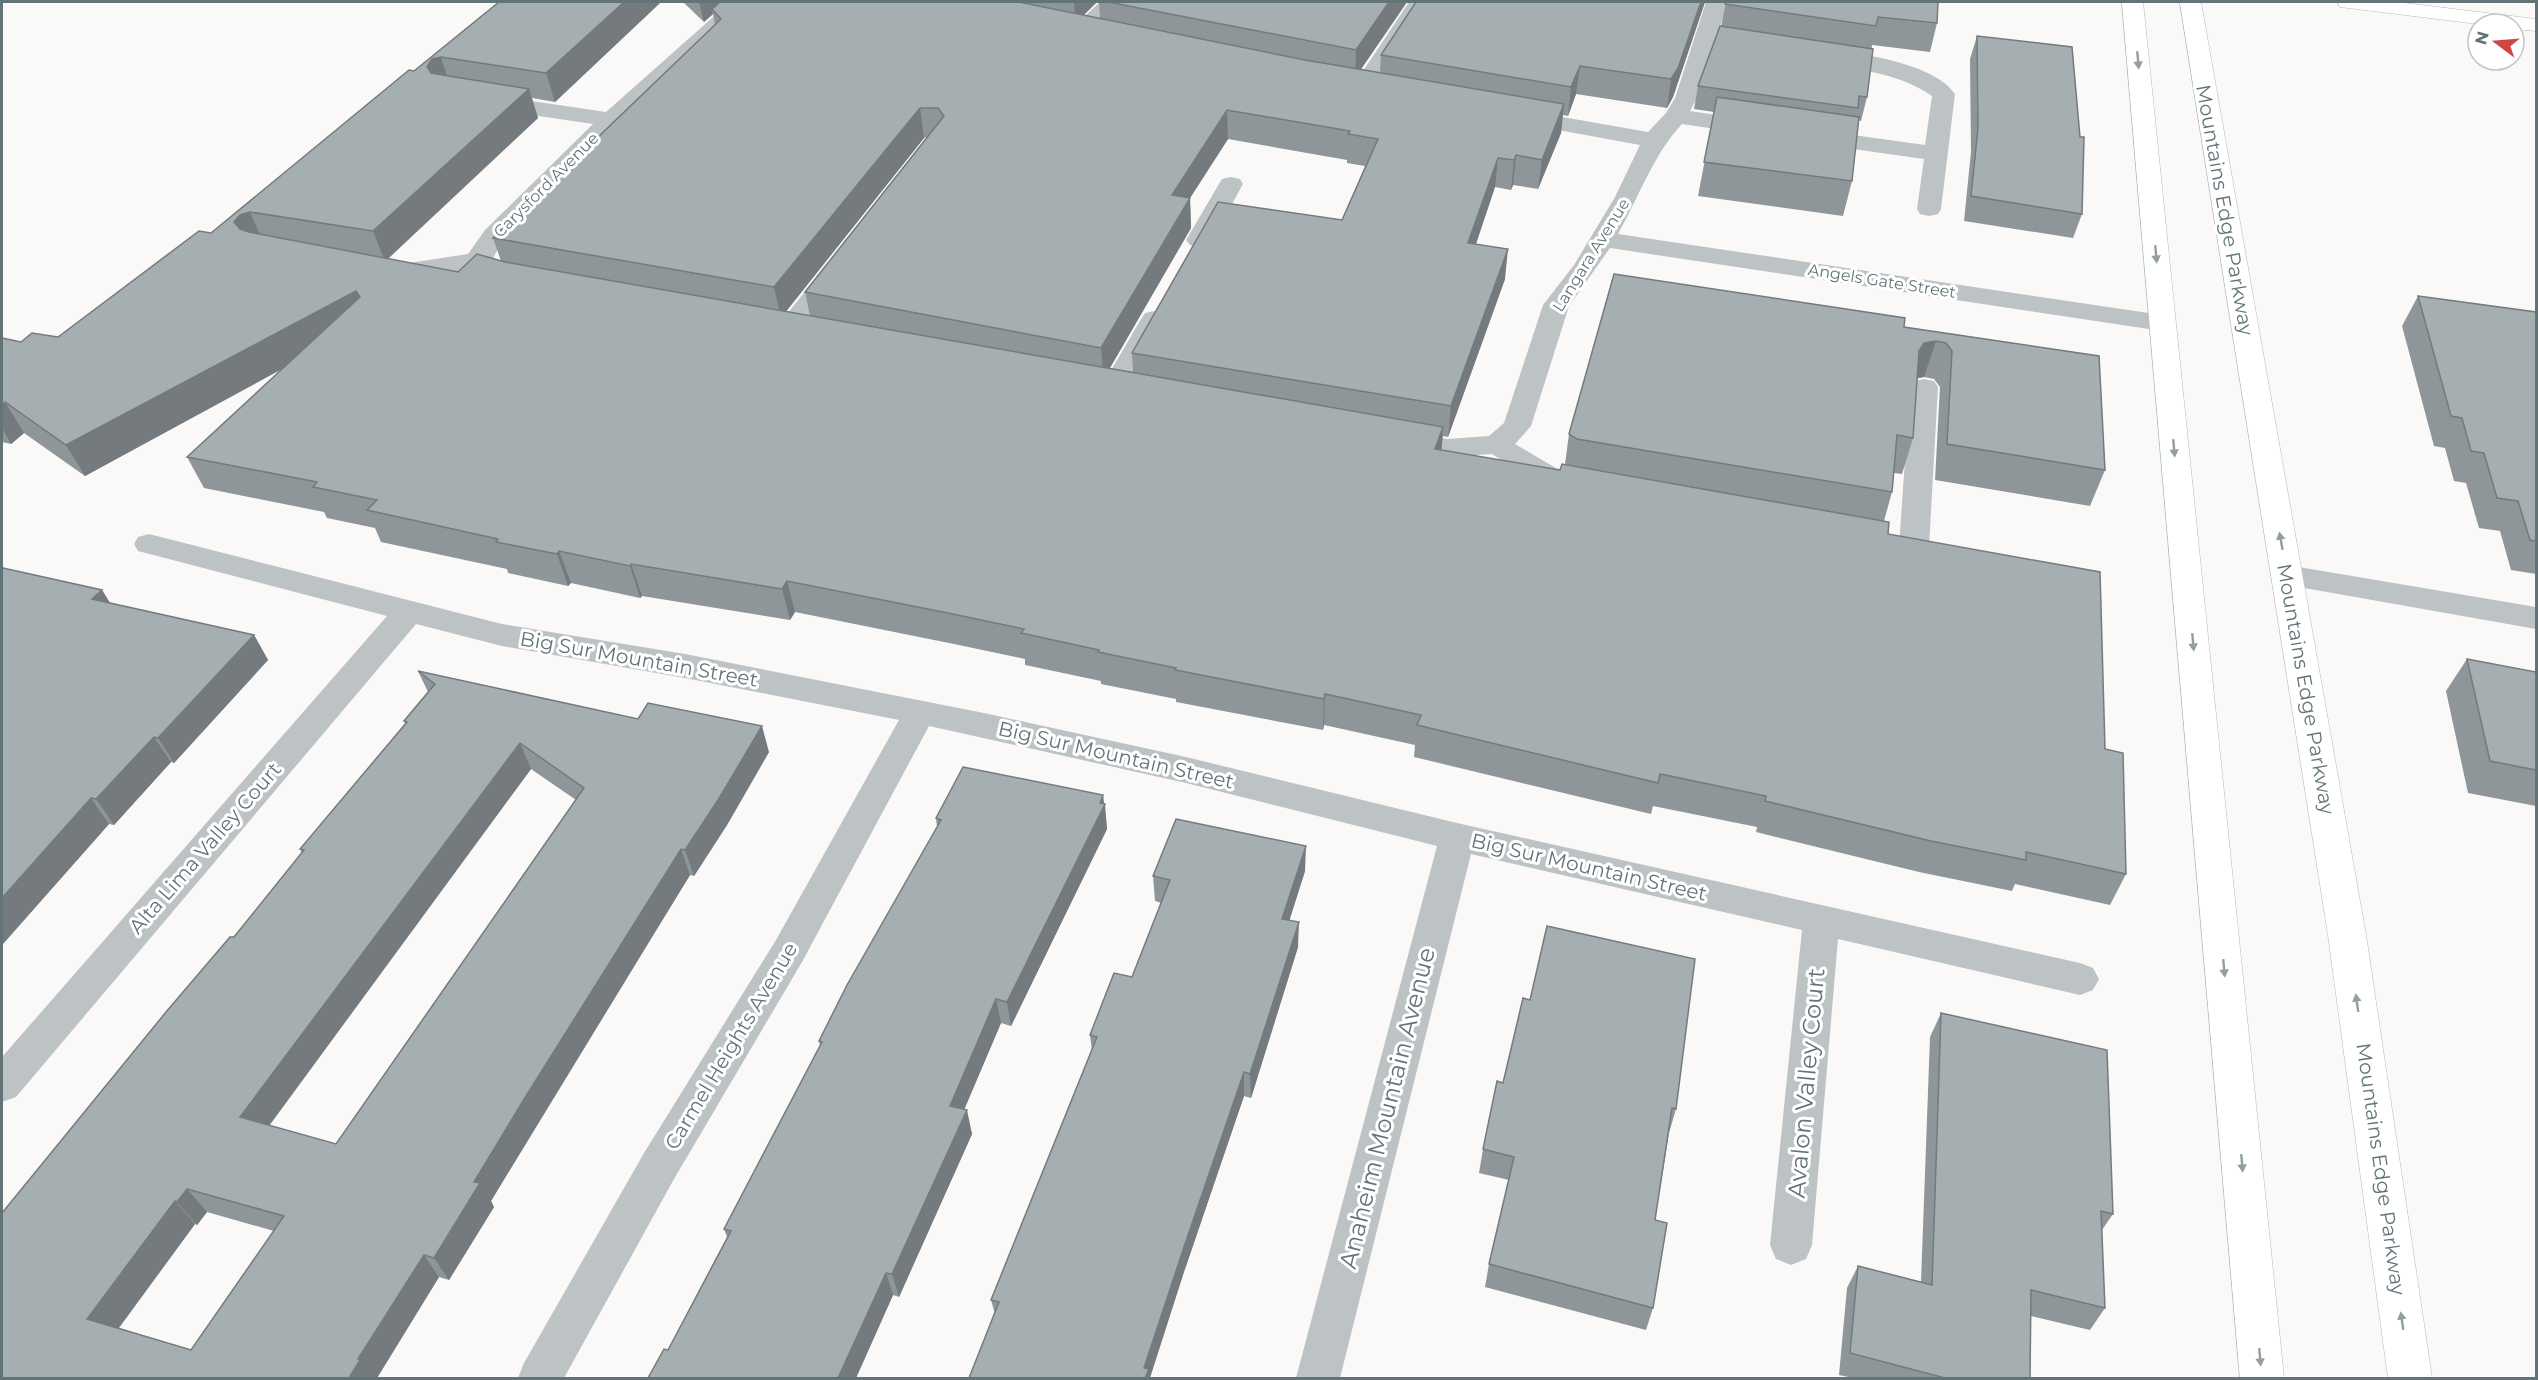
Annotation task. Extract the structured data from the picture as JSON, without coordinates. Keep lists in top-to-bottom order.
{
  "streets": {
    "street": [
      "Carysford Avenue",
      "Mountains Edge Parkway",
      "Langara Avenue",
      "Angels Gate Street",
      "Big Sur Mountain Street",
      "Alta Lima Valley Court",
      "Carmel Heights Avenue",
      "Avalon Valley Court",
      "Anaheim Mountain Avenue"
    ]
  },
  "crossings": [
    ["Langara Avenue", "Angels Gate Street"],
    ["Big Sur Mountain Street", "Alta Lima Valley Court"],
    ["Big Sur Mountain Street", "Carmel Heights Avenue"],
    ["Big Sur Mountain Street", "Avalon Valley Court"],
    ["Big Sur Mountain Street", "Anaheim Mountain Avenue"]
  ],
  "north": "left"
}
